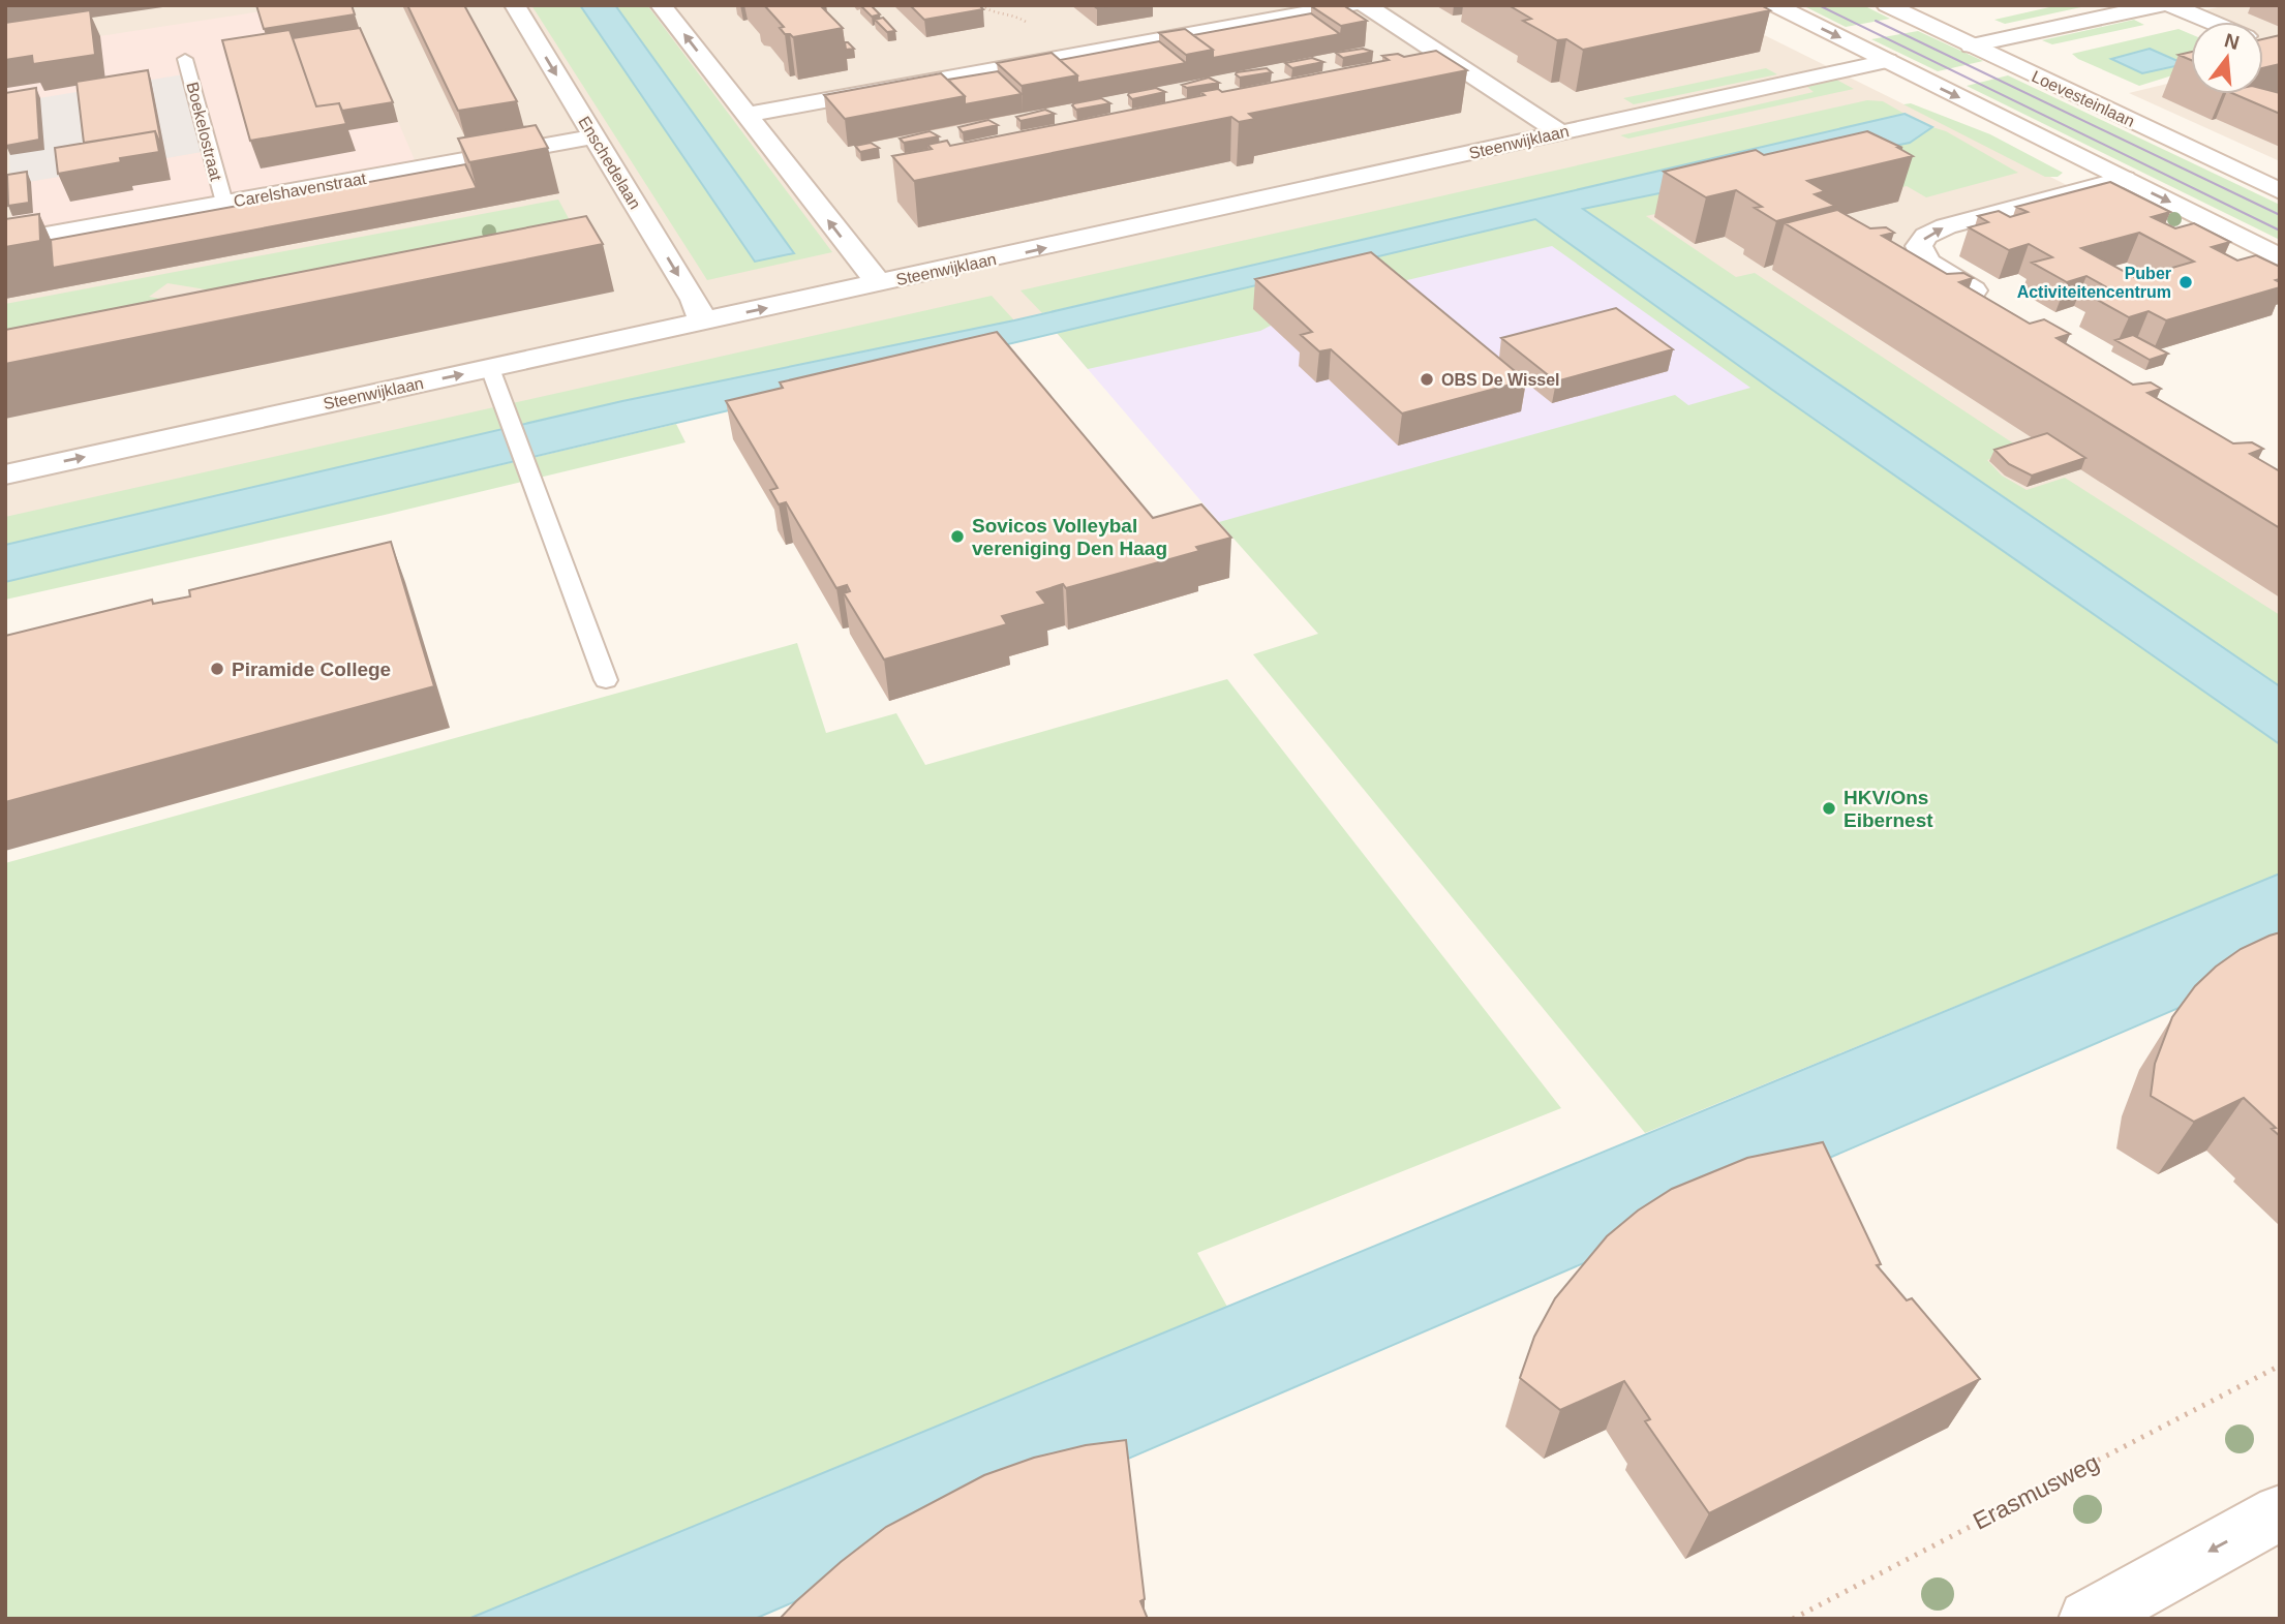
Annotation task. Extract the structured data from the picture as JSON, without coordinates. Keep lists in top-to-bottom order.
{
  "streets": {
    "street": [
      "Loevesteinlaan",
      "Steenwijklaan",
      "Enschedelaan",
      "Carelshavenstraat"
    ],
    "lane": ["Boekelostraat"],
    "path": ["Erasmusweg"]
  },
  "crossings": [
    ["Boekelostraat", "Carelshavenstraat"],
    ["Steenwijklaan", "Enschedelaan"],
    ["Enschedelaan", "Carelshavenstraat"]
  ],
  "places": [
    "Puber Activiteitencentrum",
    "OBS De Wissel",
    "Sovicos Volleybal vereniging Den Haag",
    "Piramide College",
    "HKV/Ons Eibernest"
  ],
  "north": "top"
}
